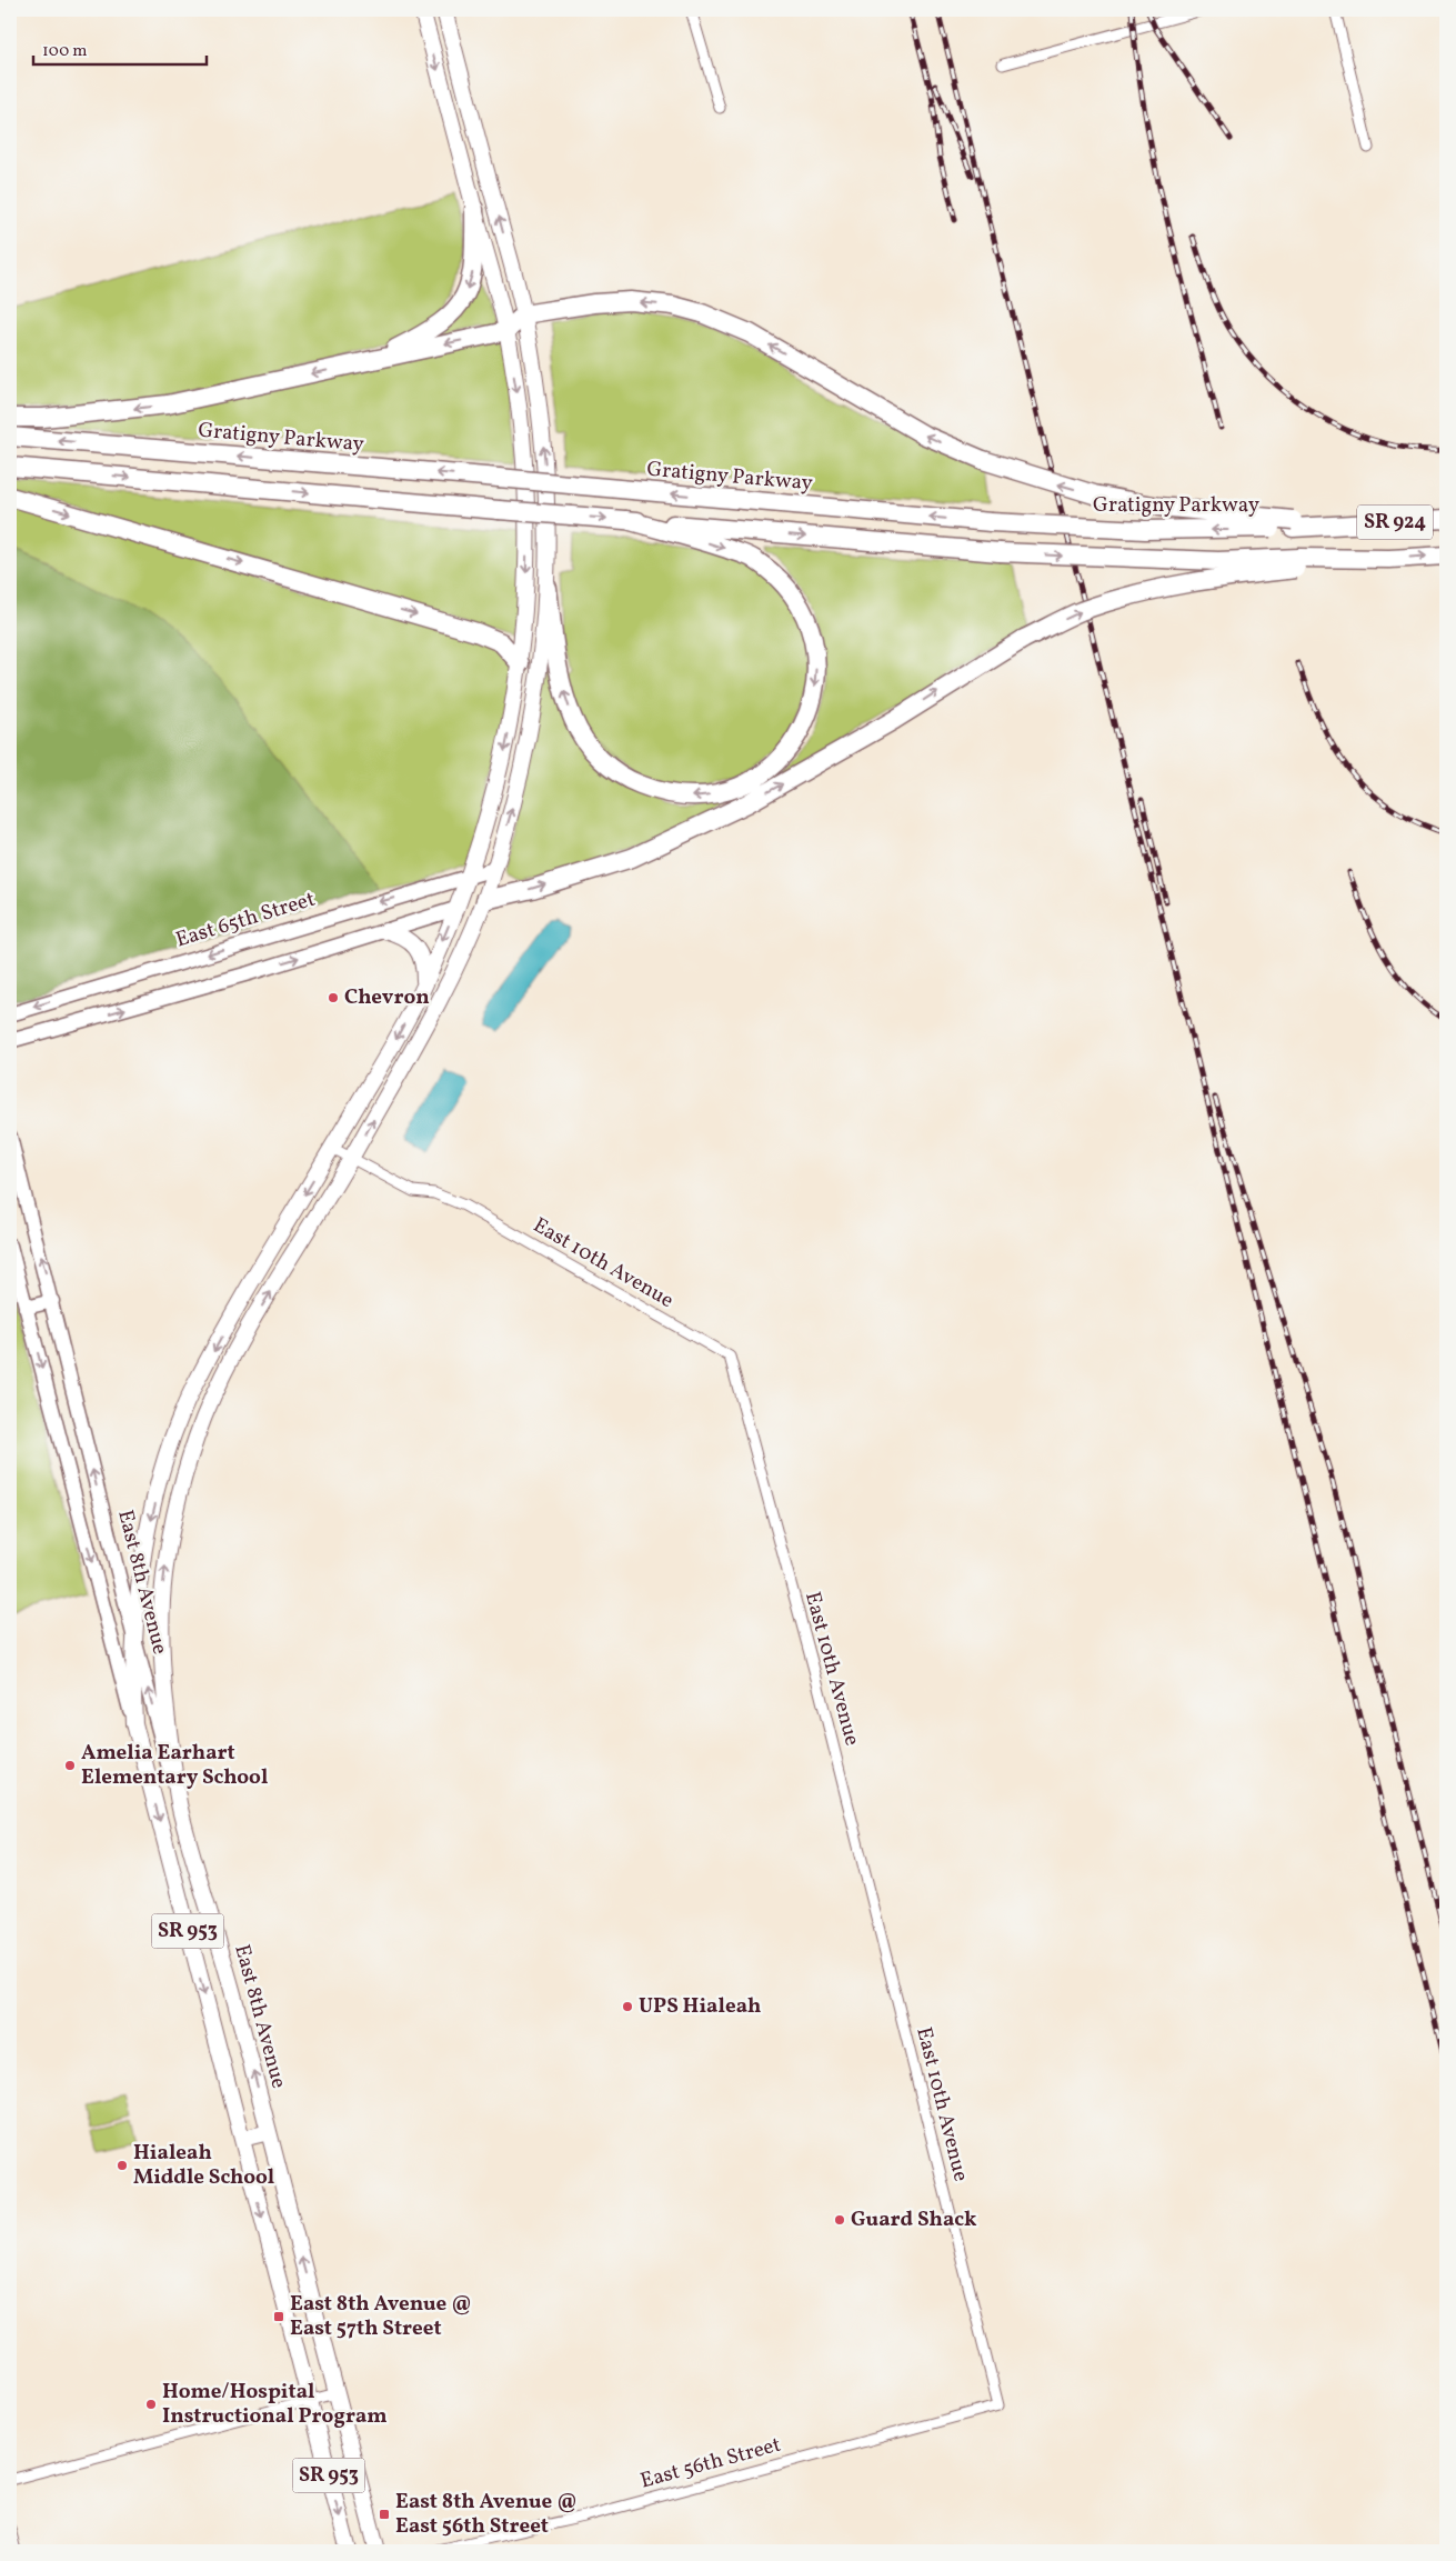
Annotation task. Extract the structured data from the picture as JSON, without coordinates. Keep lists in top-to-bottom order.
{
  "streets": {
    "highway": ["Gratigny Parkway", "SR 924"],
    "main road": ["East 65th Street", "East 8th Avenue", "SR 953"],
    "street": ["East 10th Avenue", "East 56th Street"]
  },
  "crossings": [
    ["Gratigny Parkway", "SR 924"],
    ["East 10th Avenue", "East 56th Street"]
  ],
  "places": {
    "other": [
      "Chevron",
      "Amelia Earhart Elementary School",
      "UPS Hialeah",
      "Hialeah Middle School",
      "Guard Shack",
      "Home/Hospital Instructional Program"
    ],
    "transit": ["East 8th Avenue @ East 57th Street", "East 8th Avenue @ East 56th Street"]
  },
  "scale_bar": "100 m"
}
